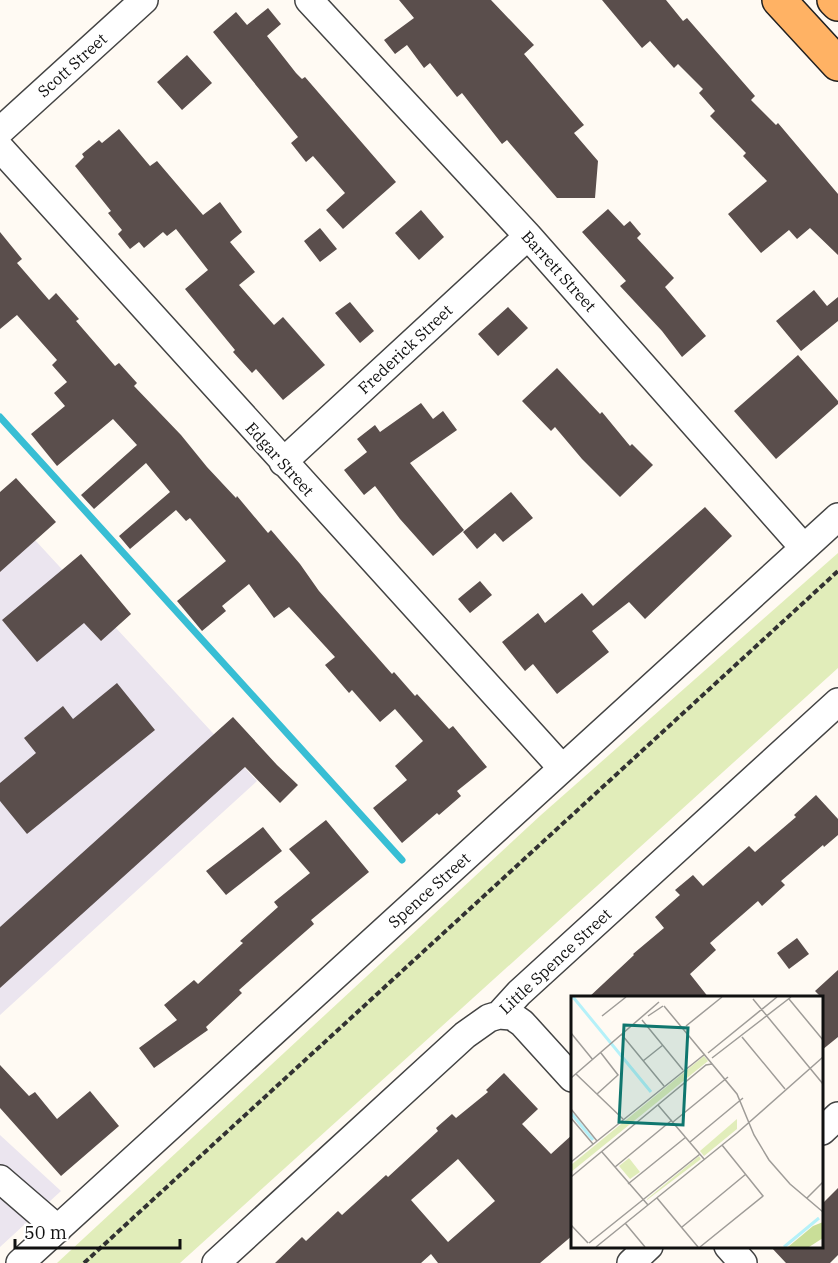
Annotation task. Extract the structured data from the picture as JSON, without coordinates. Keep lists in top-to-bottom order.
{
  "streets": {
    "street": [
      "Scott Street",
      "Barrett Street",
      "Frederick Street",
      "Edgar Street",
      "Spence Street",
      "Little Spence Street"
    ]
  },
  "crossings": [
    ["Barrett Street", "Frederick Street"],
    ["Barrett Street", "Spence Street"],
    ["Frederick Street", "Edgar Street"],
    ["Edgar Street", "Spence Street"]
  ],
  "scale_bar": "50 m"
}
